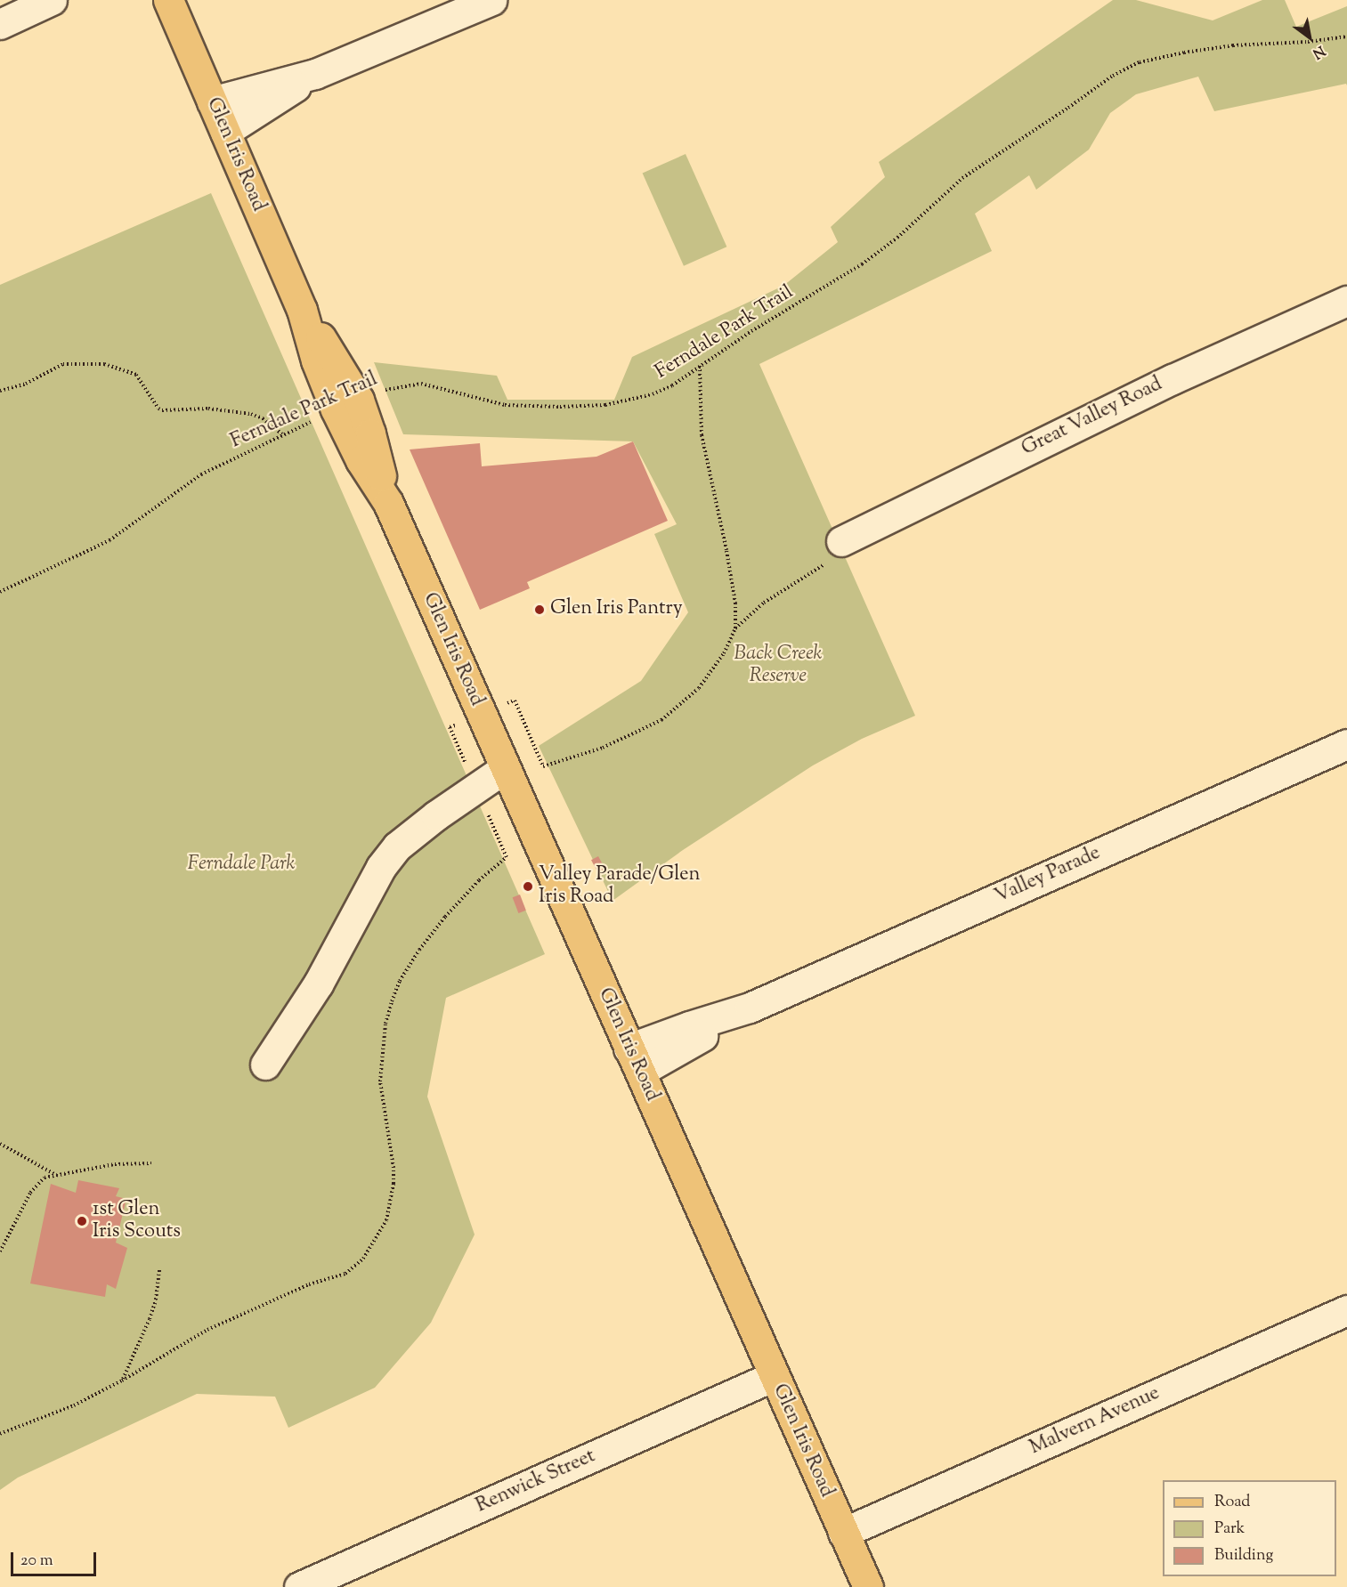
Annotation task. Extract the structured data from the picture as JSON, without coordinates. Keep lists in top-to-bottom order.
{
  "streets": {
    "main road": ["Glen Iris Road"],
    "street": [
      "Great Valley Road",
      "Valley Parade",
      "Malvern Avenue",
      "Renwick Street"
    ],
    "path": ["Ferndale Park Trail"]
  },
  "crossings": [
    ["Glen Iris Road", "Ferndale Park Trail"],
    ["Glen Iris Road", "Valley Parade"],
    ["Glen Iris Road", "Malvern Avenue"],
    ["Glen Iris Road", "Renwick Street"]
  ],
  "parks": ["Back Creek Reserve", "Ferndale Park"],
  "places": ["Glen Iris Pantry", "Valley Parade/Glen Iris Road", "1st Glen Iris Scouts"],
  "legend": ["Road", "Park", "Building"],
  "scale_bar": "20 m",
  "north": "bottom right"
}
